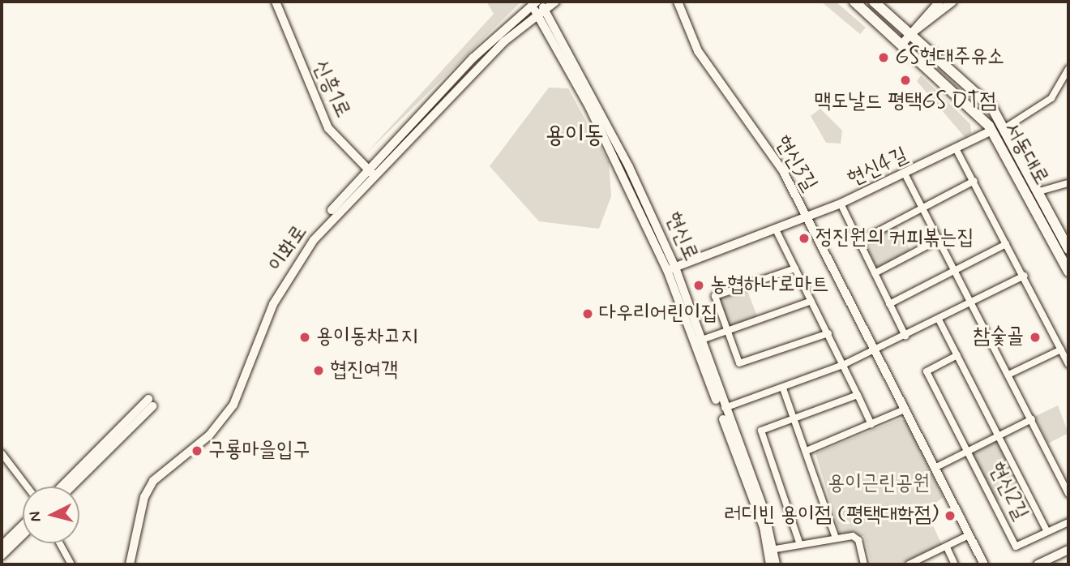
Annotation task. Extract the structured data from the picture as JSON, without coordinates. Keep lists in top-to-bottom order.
{
  "streets": {
    "main road": ["서동대로"],
    "street": [
      "신흥1로",
      "현신3길",
      "현신4길",
      "현신로",
      "이화로",
      "현신2길"
    ]
  },
  "crossings": [
    ["신흥1로", "이화로"],
    ["서동대로", "현신4길"],
    ["현신3길", "현신4길"],
    ["현신3길", "현신2길"],
    ["현신4길", "현신로"],
    ["현신로", "이화로"]
  ],
  "districts": ["용이동"],
  "parks": ["용이근린공원"],
  "places": [
    "GS현대주유소",
    "맥도날드 평택GS DT점",
    "정진원의 커피볶는집",
    "농협하나로마트",
    "다우리어린이집",
    "용이동차고지",
    "참숯골",
    "협진여객",
    "구룡마을입구",
    "러디빈 용이점 (평택대학점)"
  ],
  "north": "left"
}
